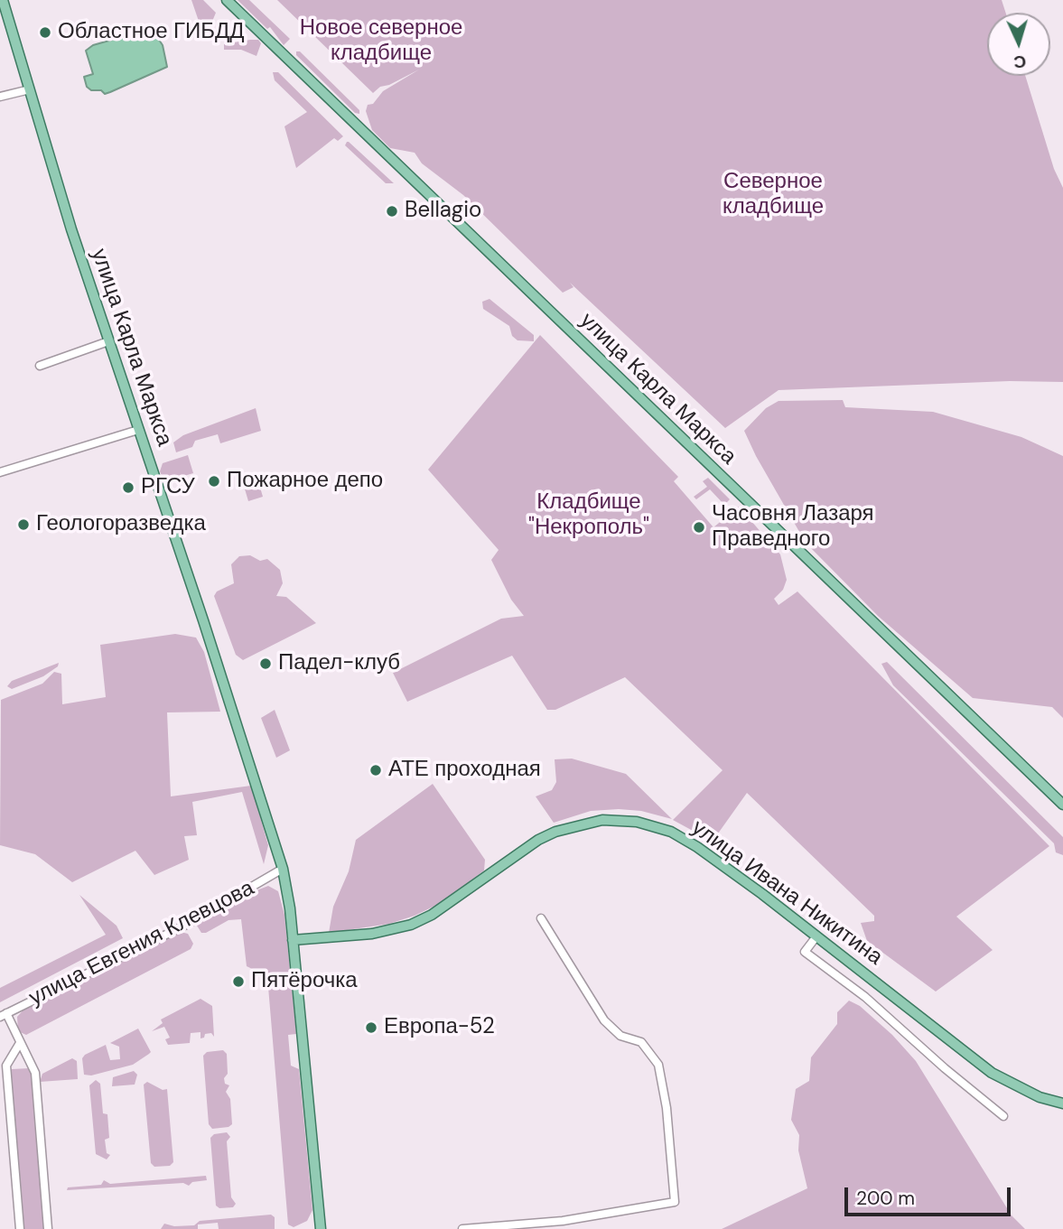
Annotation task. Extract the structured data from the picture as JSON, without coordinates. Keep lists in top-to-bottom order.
{
  "streets": {
    "main road": ["улица Карла Маркса", "улица Ивана Никитина"],
    "street": ["улица Евгения Клевцова"]
  },
  "crossings": [
    ["улица Карла Маркса", "улица Ивана Никитина"],
    ["улица Карла Маркса", "улица Евгения Клевцова"]
  ],
  "parks": ["Новое северное кладбище", "Северное кладбище", "Кладбище \"Некрополь\""],
  "places": [
    "Областное ГИБДД",
    "Bellagio",
    "Пожарное депо",
    "РГСУ",
    "Геологоразведка",
    "Часовня Лазаря Праведного",
    "Падел-клуб",
    "АТЕ проходная",
    "Пятёрочка",
    "Европа-52"
  ],
  "scale_bar": "200 m",
  "north": "bottom"
}
